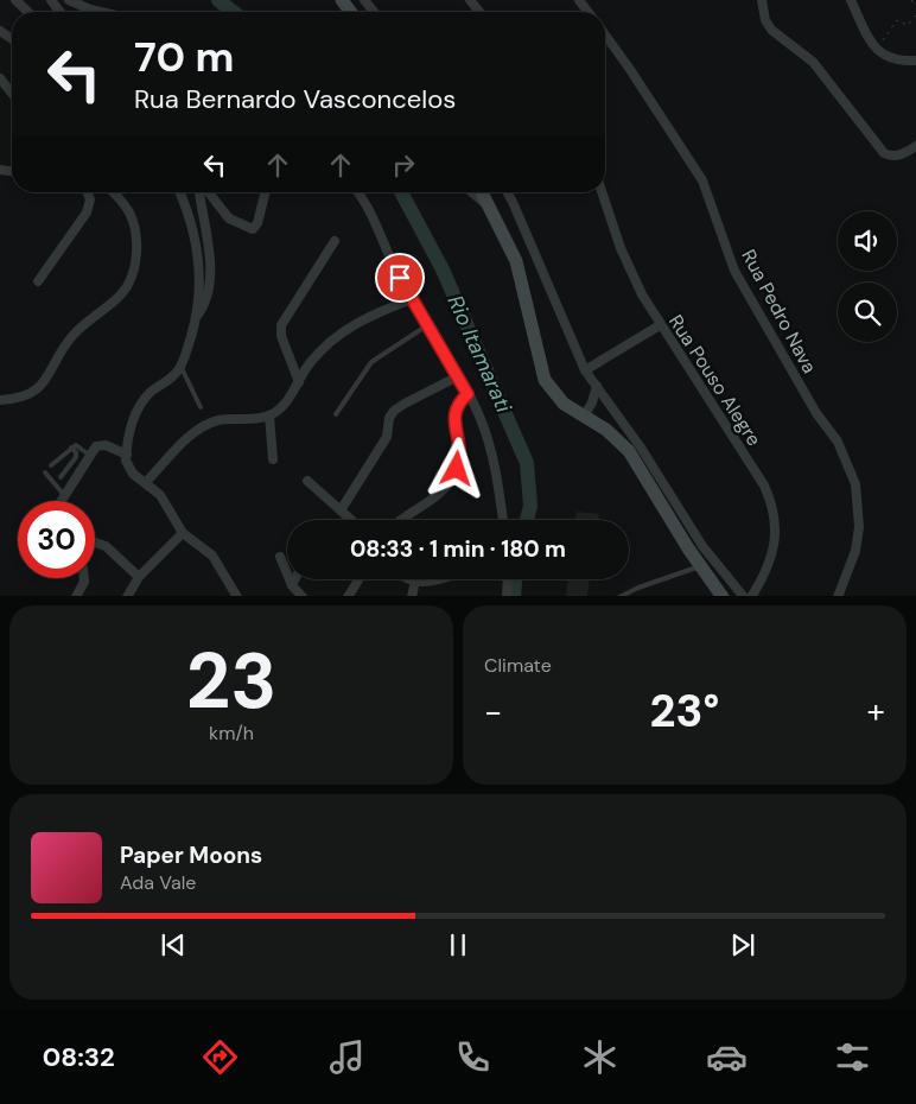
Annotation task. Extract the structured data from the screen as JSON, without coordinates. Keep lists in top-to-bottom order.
{
  "streets": {
    "street": ["Rua Pedro Nava", "Rua Pouso Alegre"]
  },
  "water": ["Rio Itamarati"],
  "page": {
    "turn": ["70 m", "Rua Bernardo Vasconcelos"],
    "limit": "30",
    "trip": "08:33 · 1 min · 180 m",
    "tile": [
      ["23", "km/h"],
      "Climate"
    ],
    "heat": ["−", "23°", "+"],
    "song": ["Paper Moons", "Ada Vale"],
    "tabs": "08:32"
  }
}
